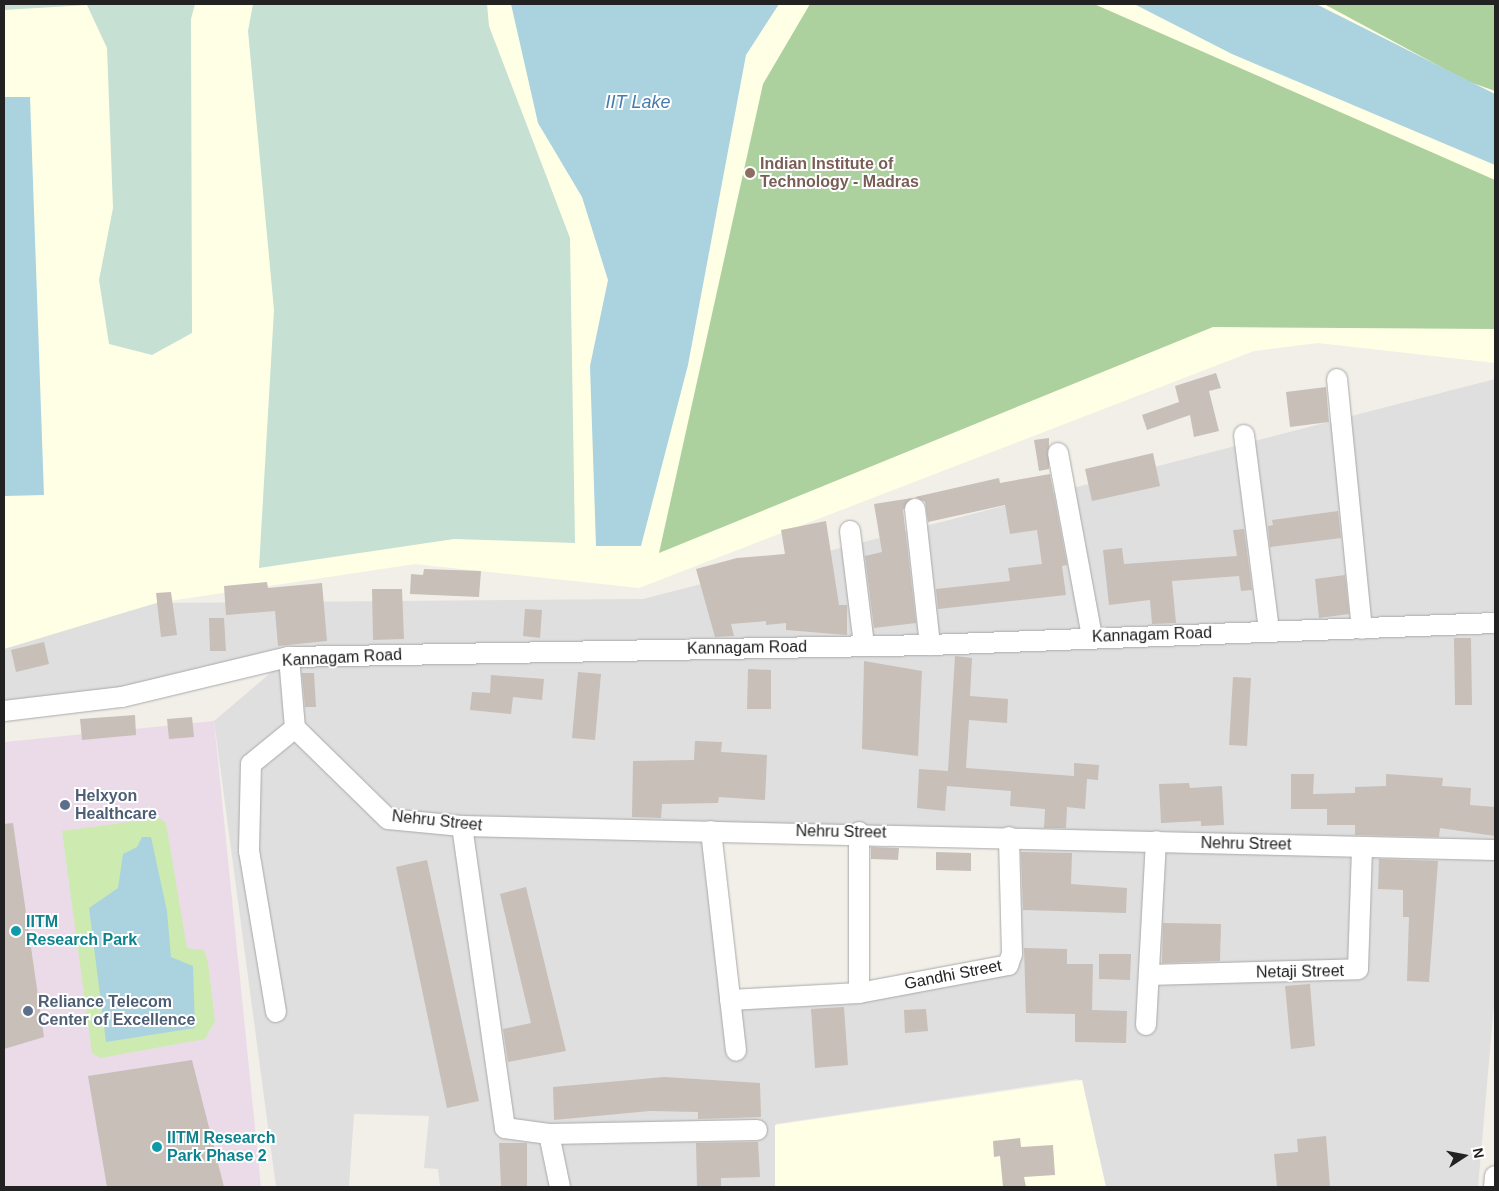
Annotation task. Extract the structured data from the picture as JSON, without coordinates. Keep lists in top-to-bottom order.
{
  "streets": {
    "street": [
      "Kannagam Road",
      "Nehru Street",
      "Netaji Street",
      "Gandhi Street"
    ]
  },
  "crossings": [
    ["Nehru Street", "Netaji Street"],
    ["Nehru Street", "Gandhi Street"]
  ],
  "water": ["IIT Lake"],
  "places": [
    "Indian Institute of Technology - Madras",
    "Helxyon Healthcare",
    "IITM Research Park",
    "Reliance Telecom Center of Excellence",
    "IITM Research Park Phase 2"
  ],
  "north": "right"
}
